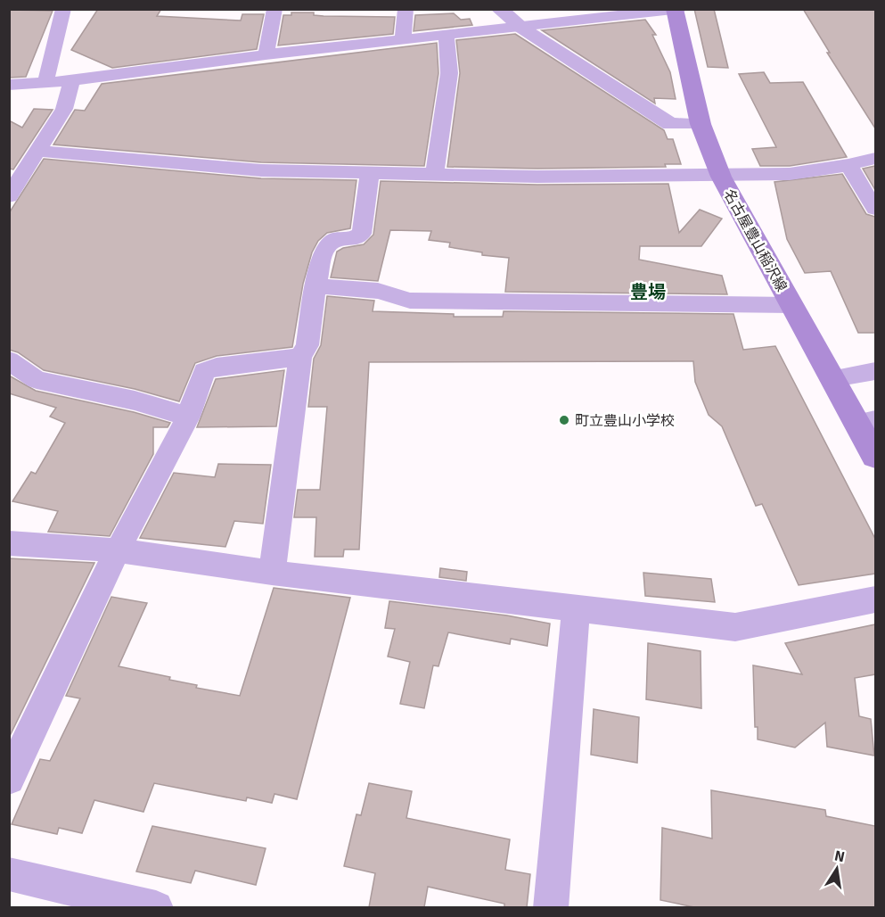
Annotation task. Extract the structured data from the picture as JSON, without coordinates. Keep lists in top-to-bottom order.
{
  "streets": {
    "main road": ["名古屋豊山稲沢線"]
  },
  "districts": ["豊場"],
  "places": ["町立豊山小学校"],
  "north": "top"
}
